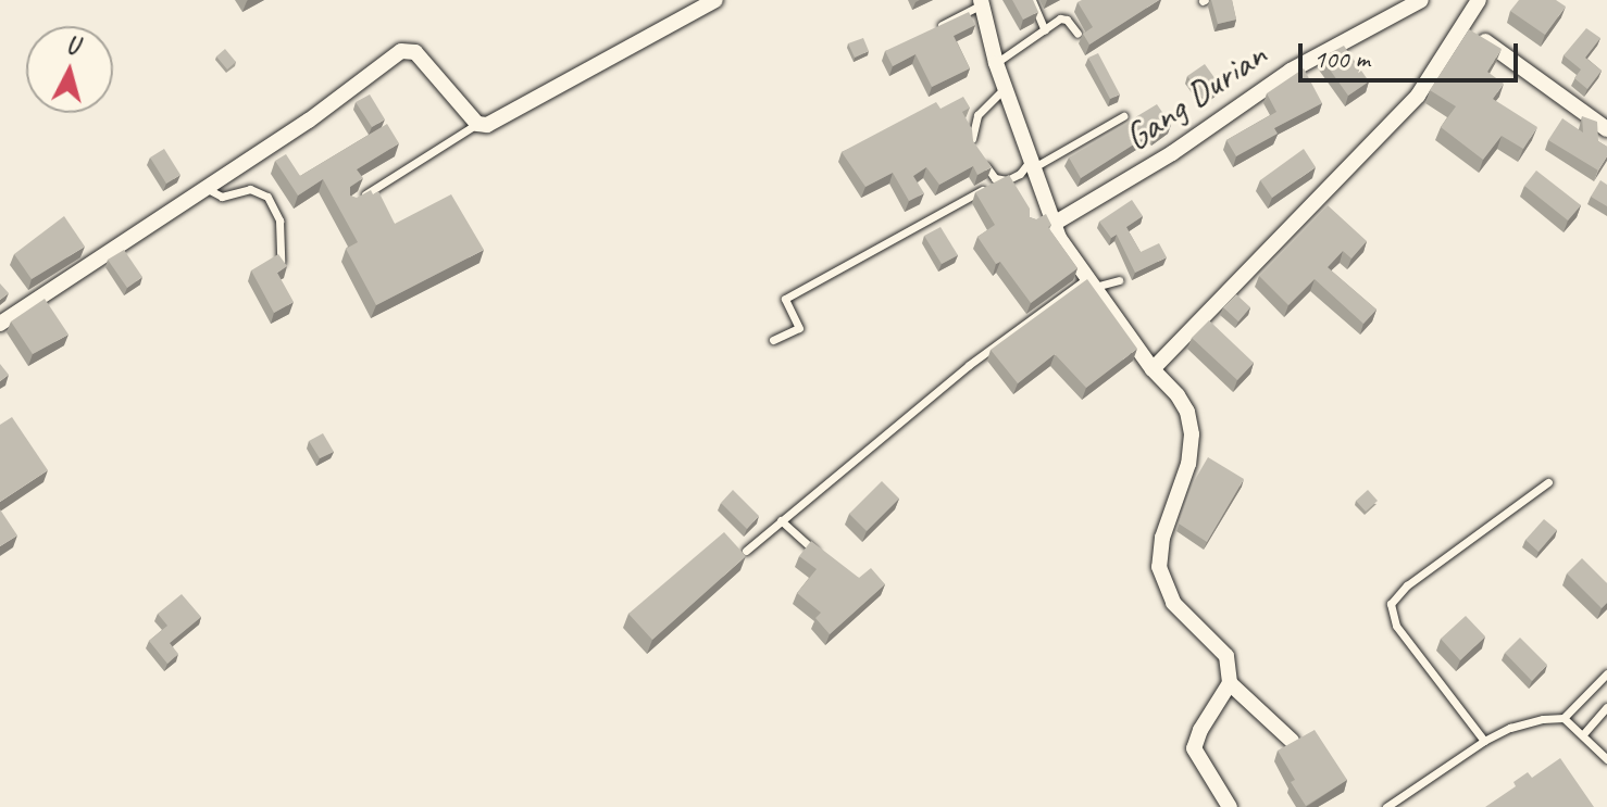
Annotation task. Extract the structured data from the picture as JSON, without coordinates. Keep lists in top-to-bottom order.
{
  "streets": {
    "street": ["Gang Durian"]
  },
  "scale_bar": "100 m",
  "north": "top"
}
